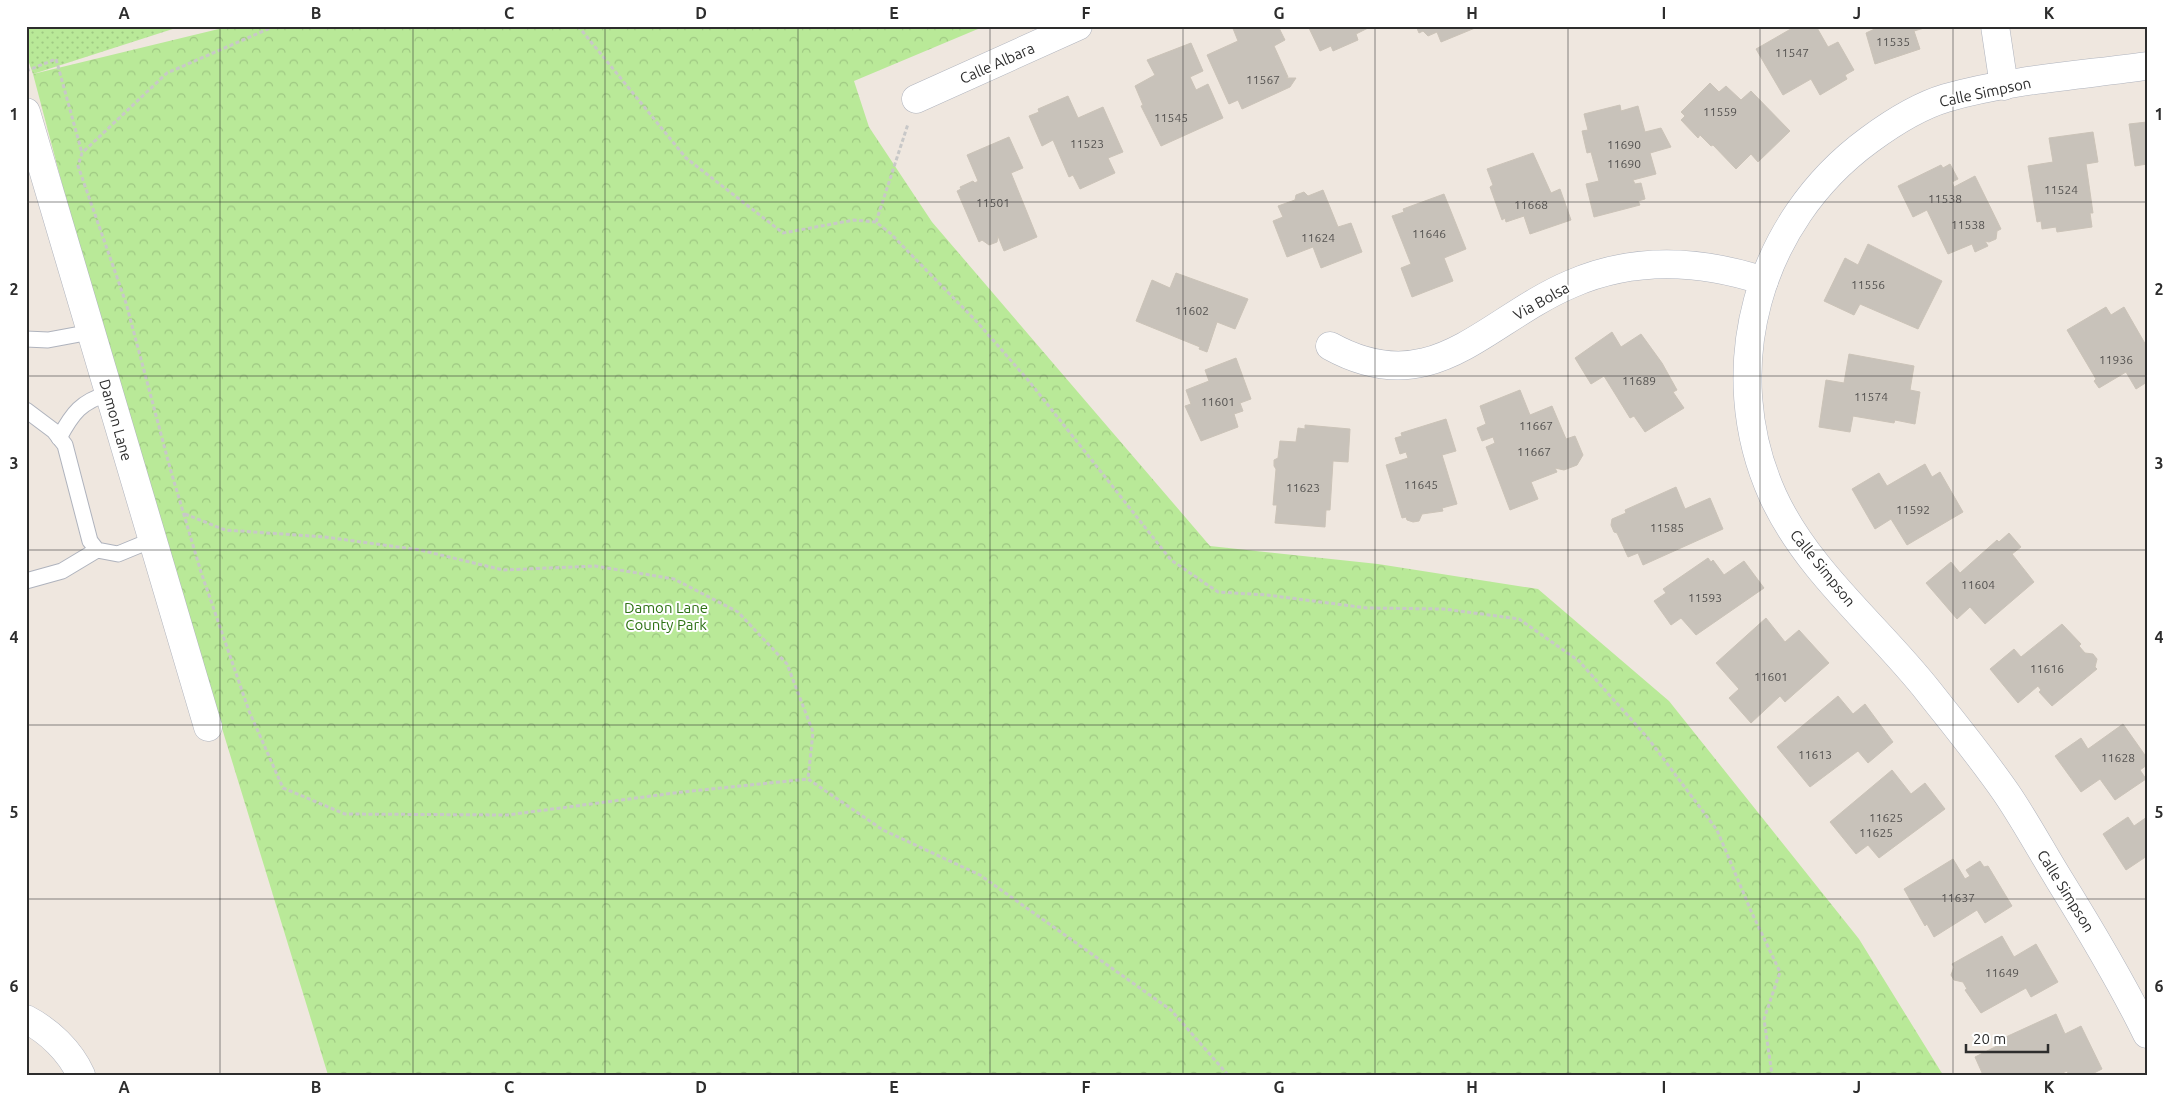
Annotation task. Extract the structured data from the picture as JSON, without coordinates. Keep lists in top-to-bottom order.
{
  "streets": {
    "street": [
      "Calle Albara",
      "Calle Simpson",
      "Via Bolsa",
      "Damon Lane"
    ]
  },
  "crossings": [
    ["Calle Simpson", "Via Bolsa"]
  ],
  "parks": ["Damon Lane County Park"],
  "house_numbers": [
    "11535",
    "11547",
    "11567",
    "11559",
    "11545",
    "11523",
    "11690",
    "11690",
    "11524",
    "11538",
    "11501",
    "11668",
    "11538",
    "11646",
    "11624",
    "11556",
    "11602",
    "11936",
    "11689",
    "11574",
    "11601",
    "11667",
    "11667",
    "11645",
    "11623",
    "11592",
    "11585",
    "11604",
    "11593",
    "11616",
    "11601",
    "11613",
    "11628",
    "11625",
    "11625",
    "11637",
    "11649"
  ],
  "scale_bar": "20 m",
  "grid": {
    "columns": [
      "A",
      "B",
      "C",
      "D",
      "E",
      "F",
      "G",
      "H",
      "I",
      "J",
      "K"
    ],
    "rows": [
      "1",
      "2",
      "3",
      "4",
      "5",
      "6"
    ]
  }
}
